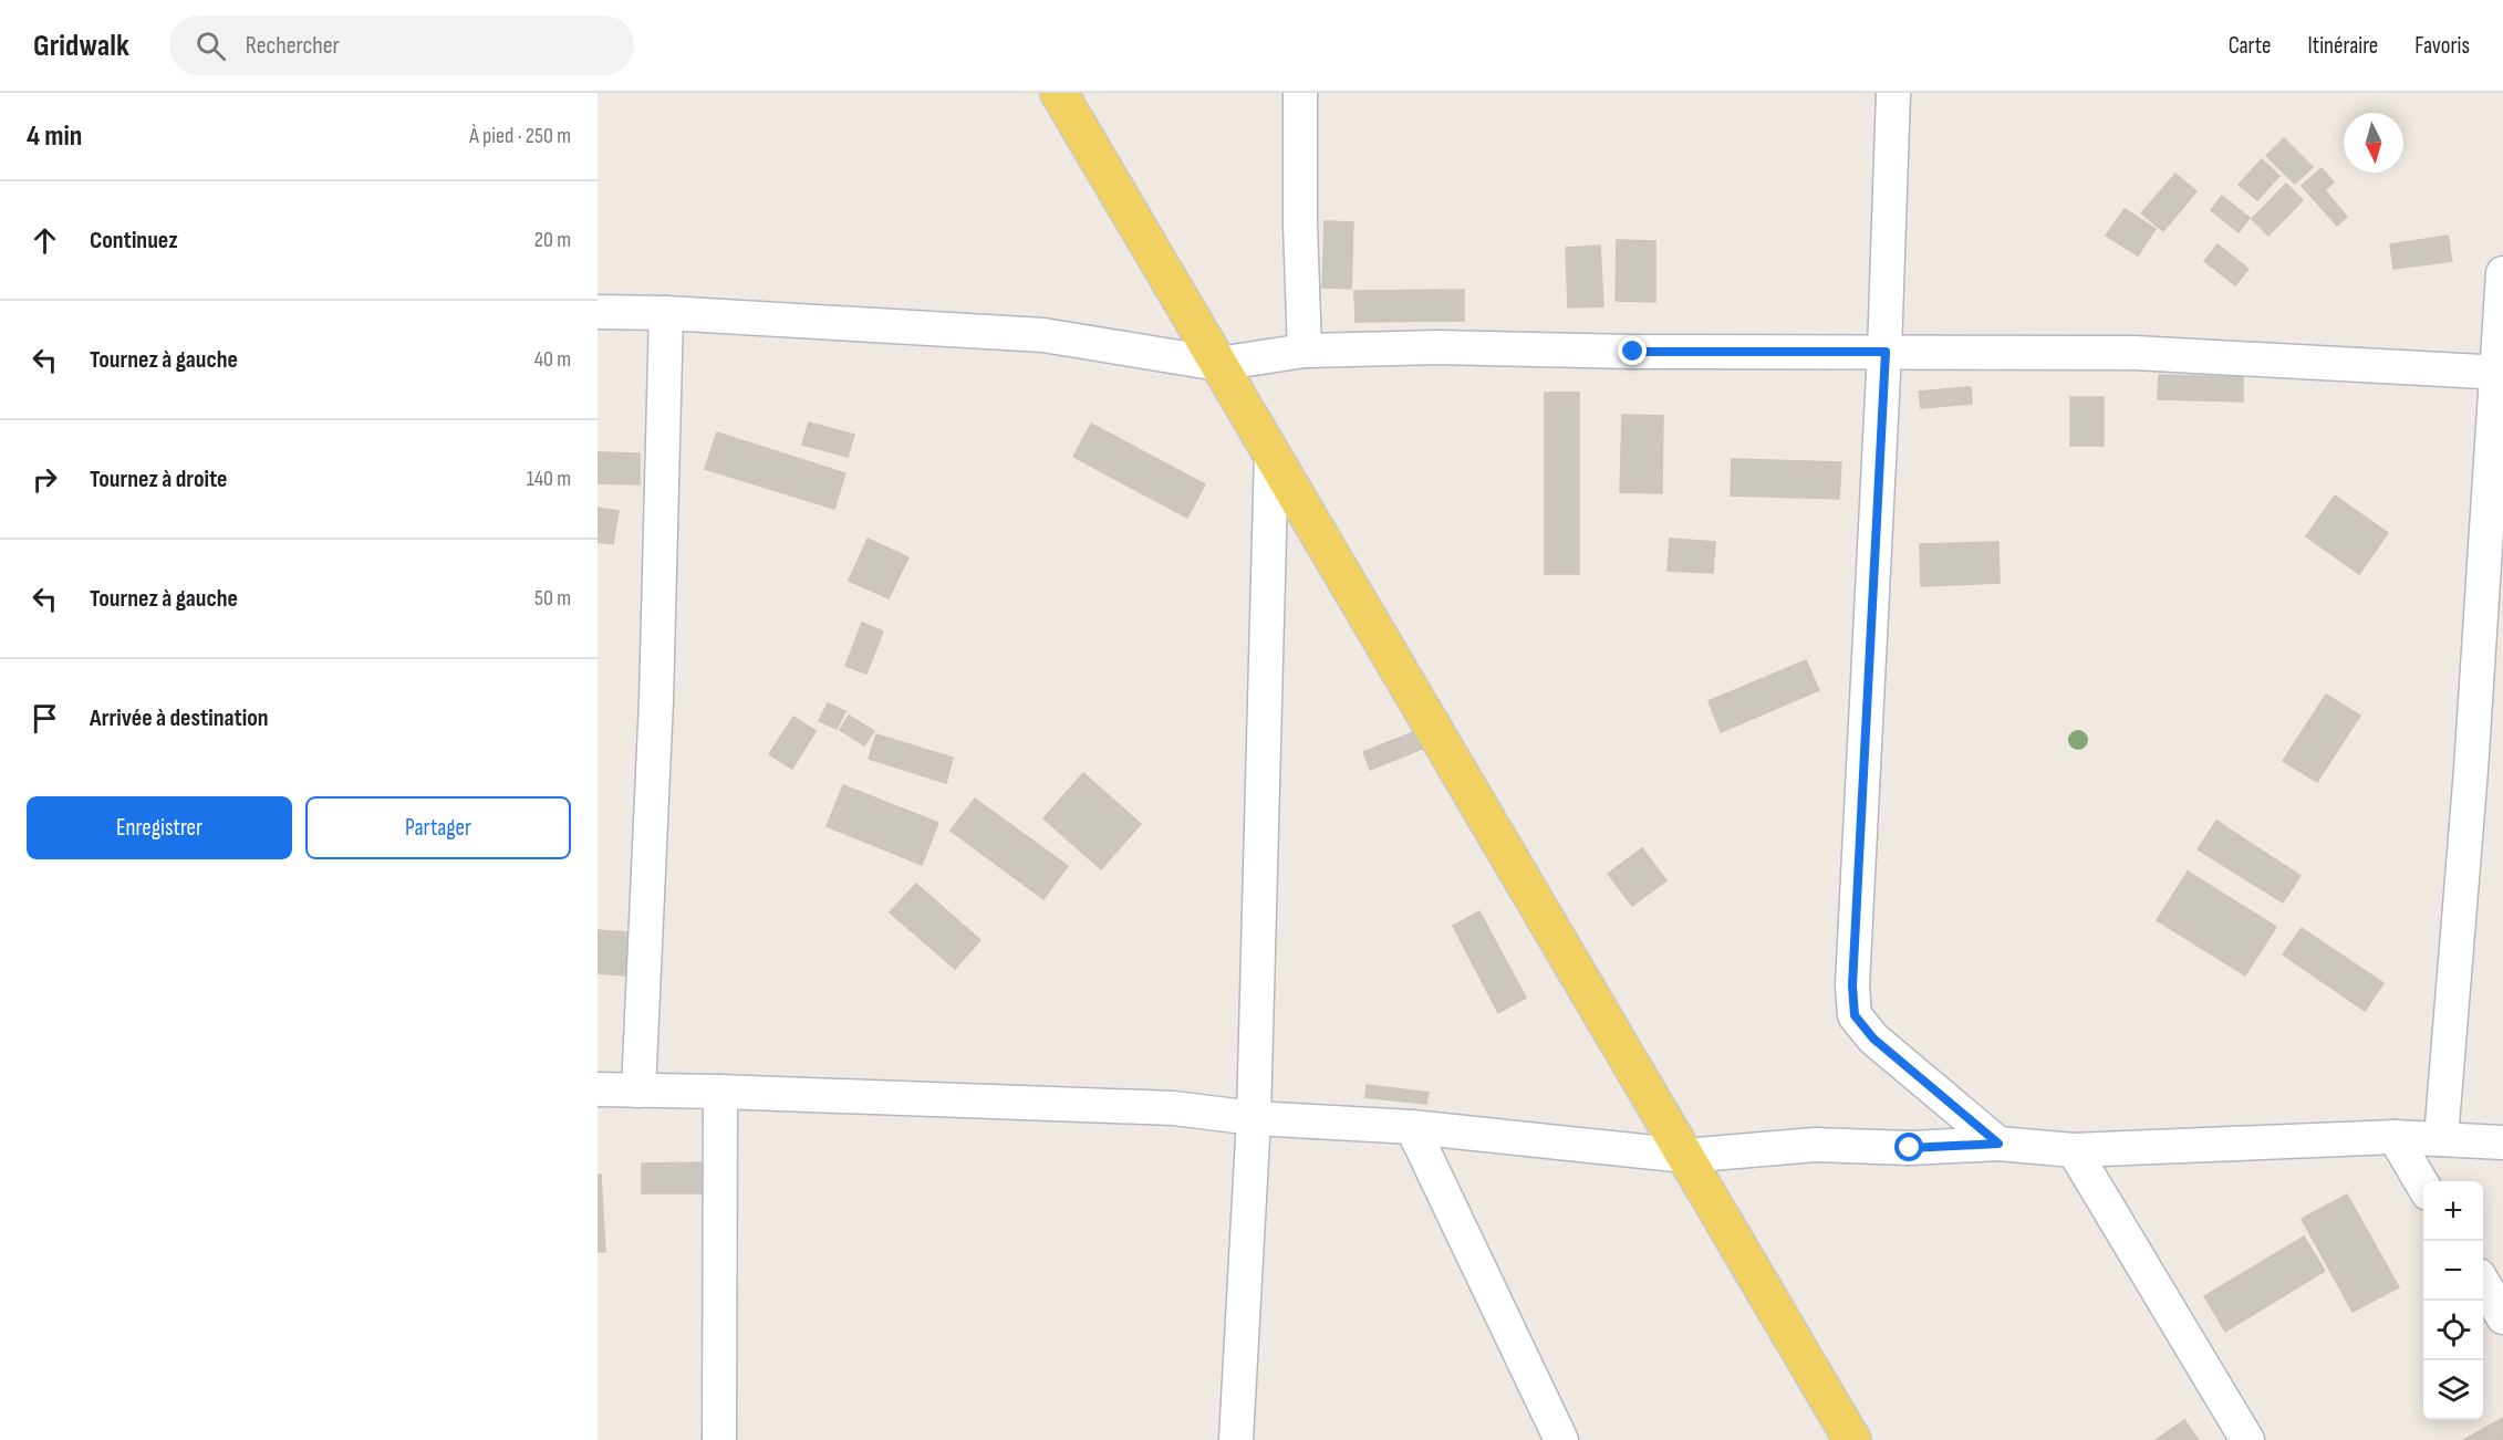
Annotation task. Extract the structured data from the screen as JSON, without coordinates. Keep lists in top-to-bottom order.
{
  "north": "bottom",
  "page": {
    "header": "Gridwalk",
    "search": "Rechercher",
    "nav": ["Carte", "Itinéraire", "Favoris"],
    "heading": ["4 min", "À pied · 250 m"],
    "list": [
      ["Continuez", "20 m"],
      ["Tournez à gauche", "40 m"],
      ["Tournez à droite", "140 m"],
      ["Tournez à gauche", "50 m"],
      "Arrivée à destination"
    ],
    "buttons": ["Enregistrer", "Partager"],
    "map_buttons": ["+", "−"]
  }
}
